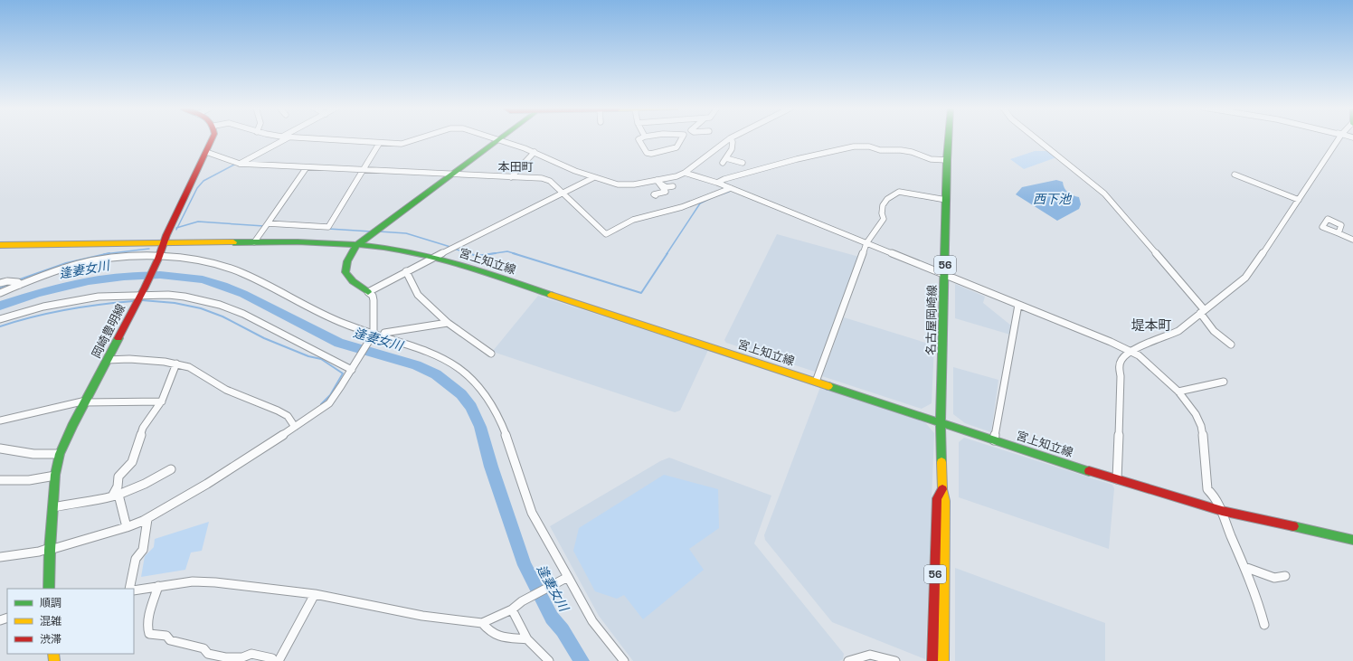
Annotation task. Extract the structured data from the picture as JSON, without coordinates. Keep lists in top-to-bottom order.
{
  "streets": {
    "main road": [
      "宮上知立線",
      "56",
      "名古屋岡崎線",
      "岡崎豊明線"
    ]
  },
  "crossings": [
    ["宮上知立線", "名古屋岡崎線"],
    ["宮上知立線", "岡崎豊明線"]
  ],
  "districts": ["本田町", "堤本町"],
  "water": ["西下池", "逢妻女川"],
  "legend": ["順調", "混雑", "渋滞"]
}
